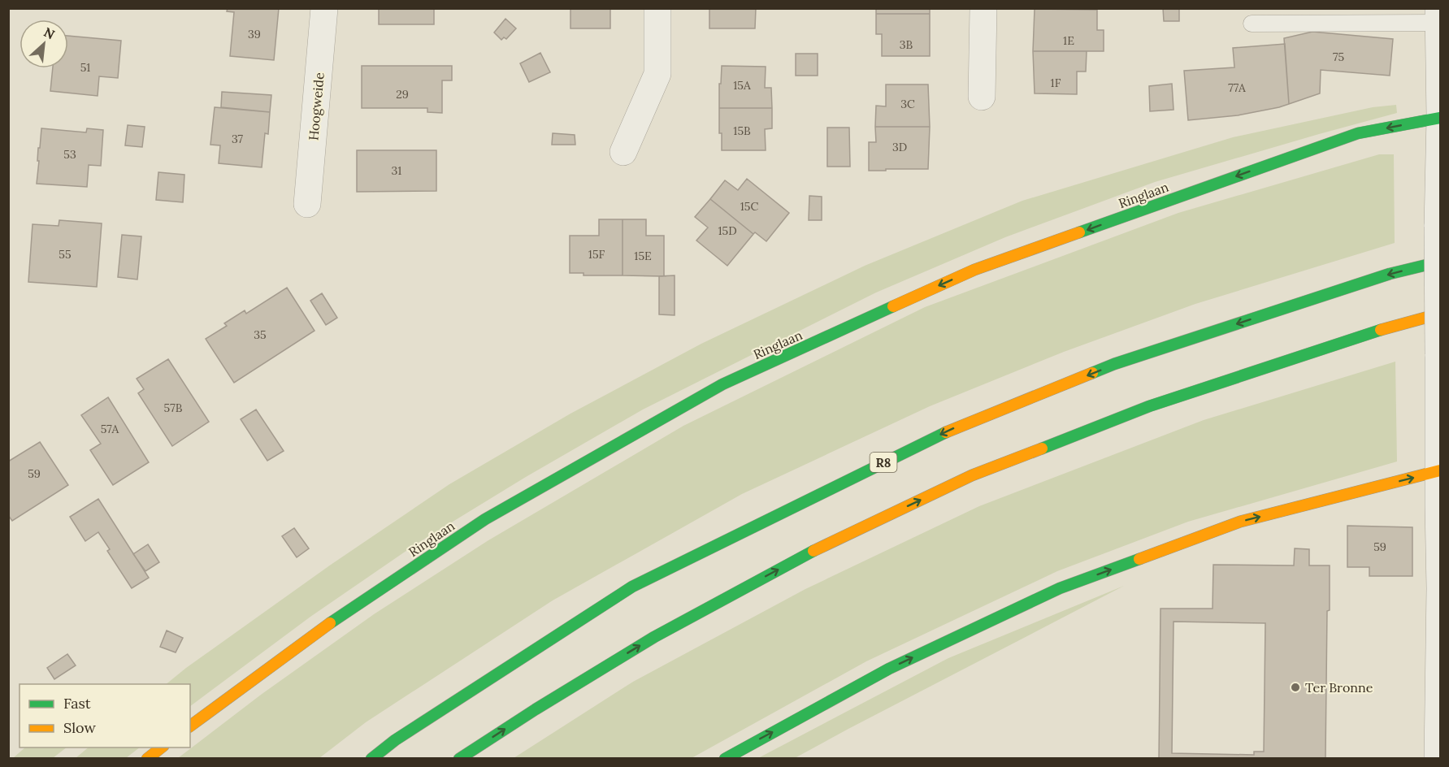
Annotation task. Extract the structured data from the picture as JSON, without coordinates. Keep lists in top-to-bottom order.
{
  "streets": {
    "main road": ["Ringlaan", "R8"],
    "street": ["Hoogweide"]
  },
  "one_way": ["Ringlaan"],
  "places": ["Ter Bronne"],
  "house_numbers": [
    "39",
    "1E",
    "3B",
    "75",
    "51",
    "1F",
    "15A",
    "77A",
    "29",
    "3C",
    "15B",
    "37",
    "3D",
    "53",
    "31",
    "15C",
    "15D",
    "55",
    "15F",
    "15E",
    "35",
    "57B",
    "57A",
    "59",
    "59"
  ],
  "legend": ["Fast", "Slow"],
  "north": "top right"
}
